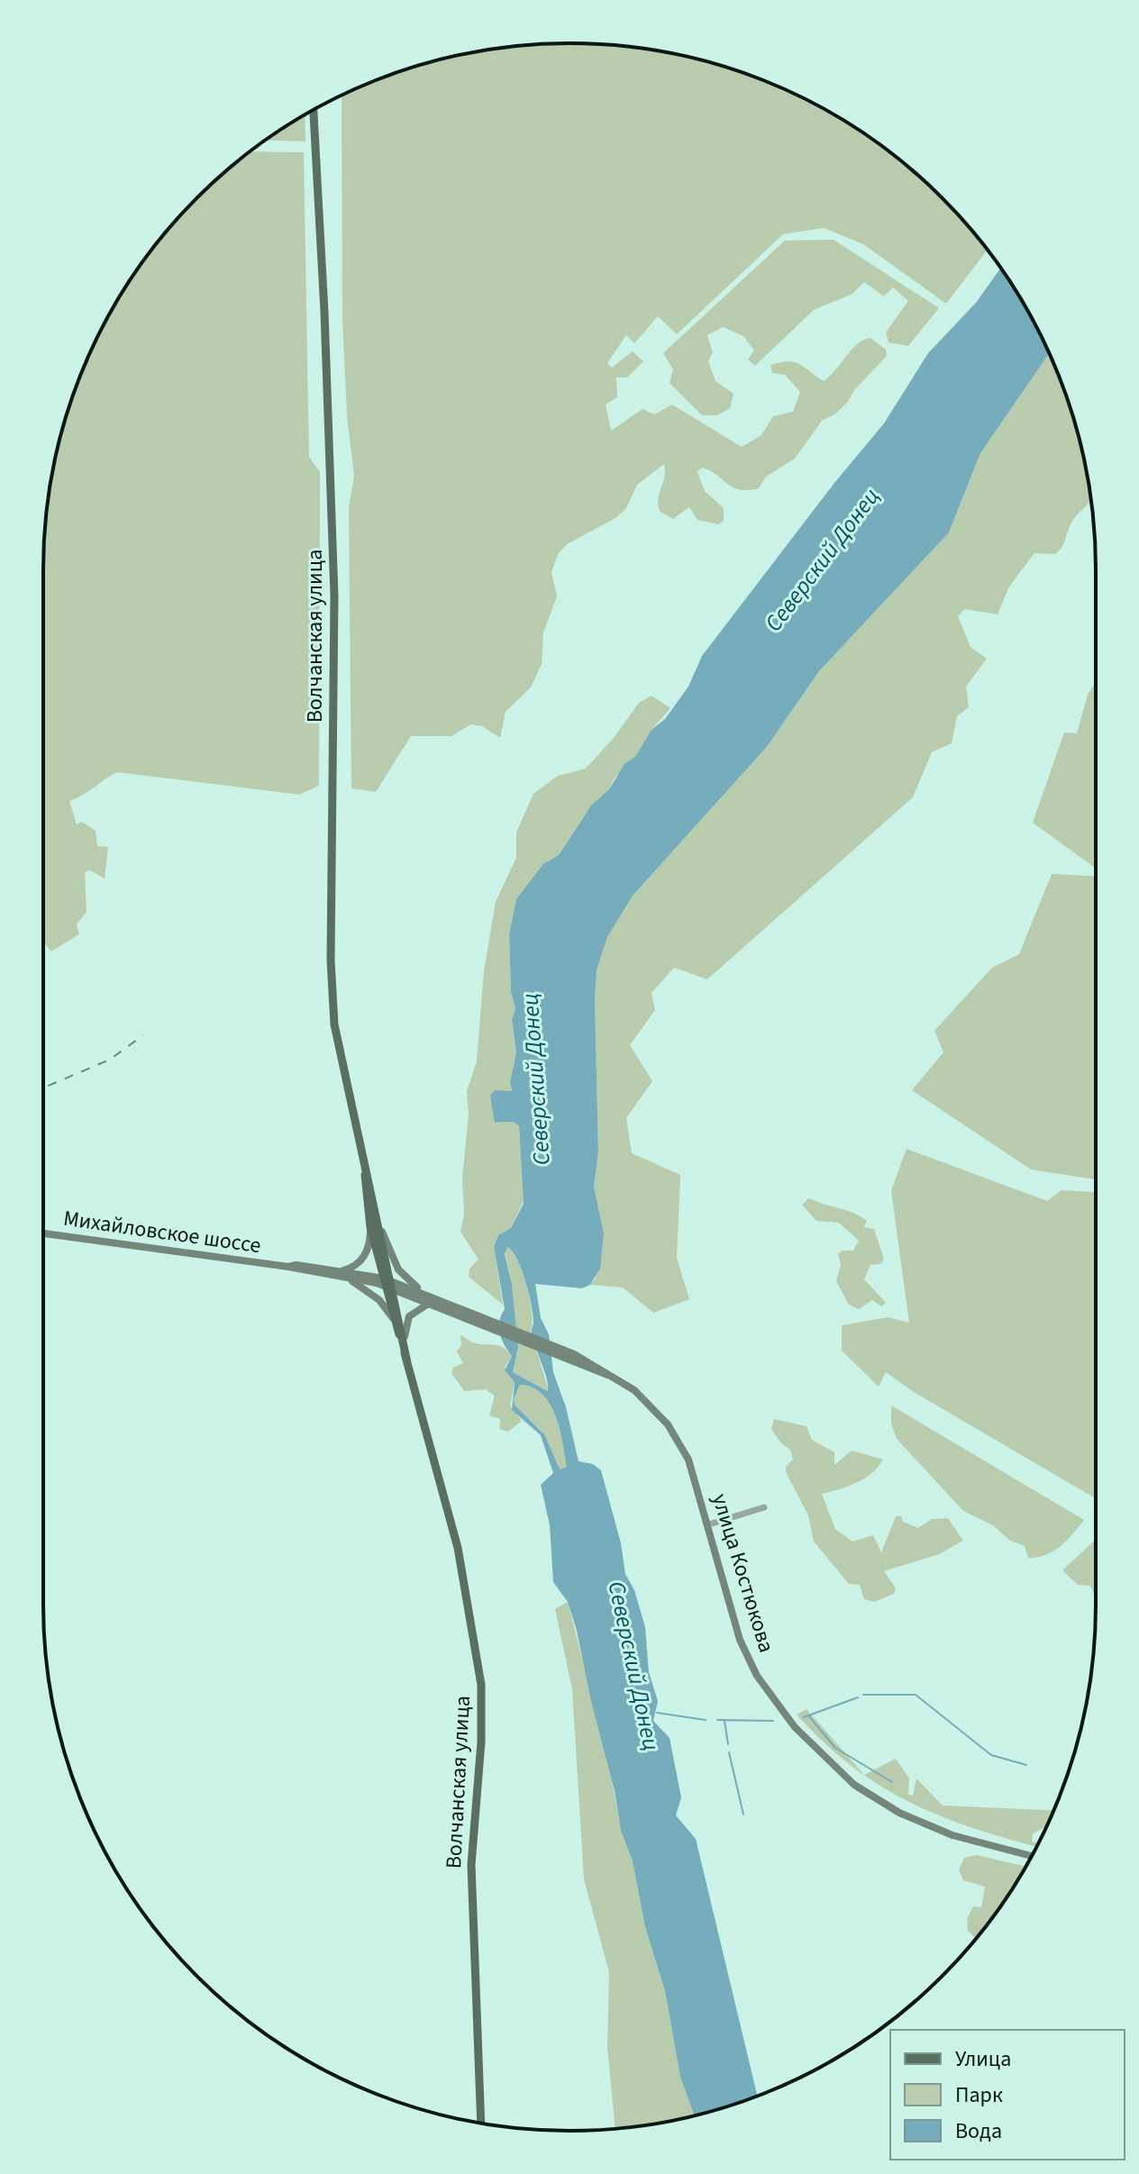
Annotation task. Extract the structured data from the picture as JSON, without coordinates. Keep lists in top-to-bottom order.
{
  "streets": {
    "main road": ["Волчанская улица", "Михайловское шоссе", "улица Костюкова"]
  },
  "crossings": [
    ["Волчанская улица", "Михайловское шоссе"],
    ["Волчанская улица", "улица Костюкова"],
    ["Михайловское шоссе", "улица Костюкова"]
  ],
  "water": ["Северский Донец"],
  "legend": ["Улица", "Парк", "Вода"]
}
